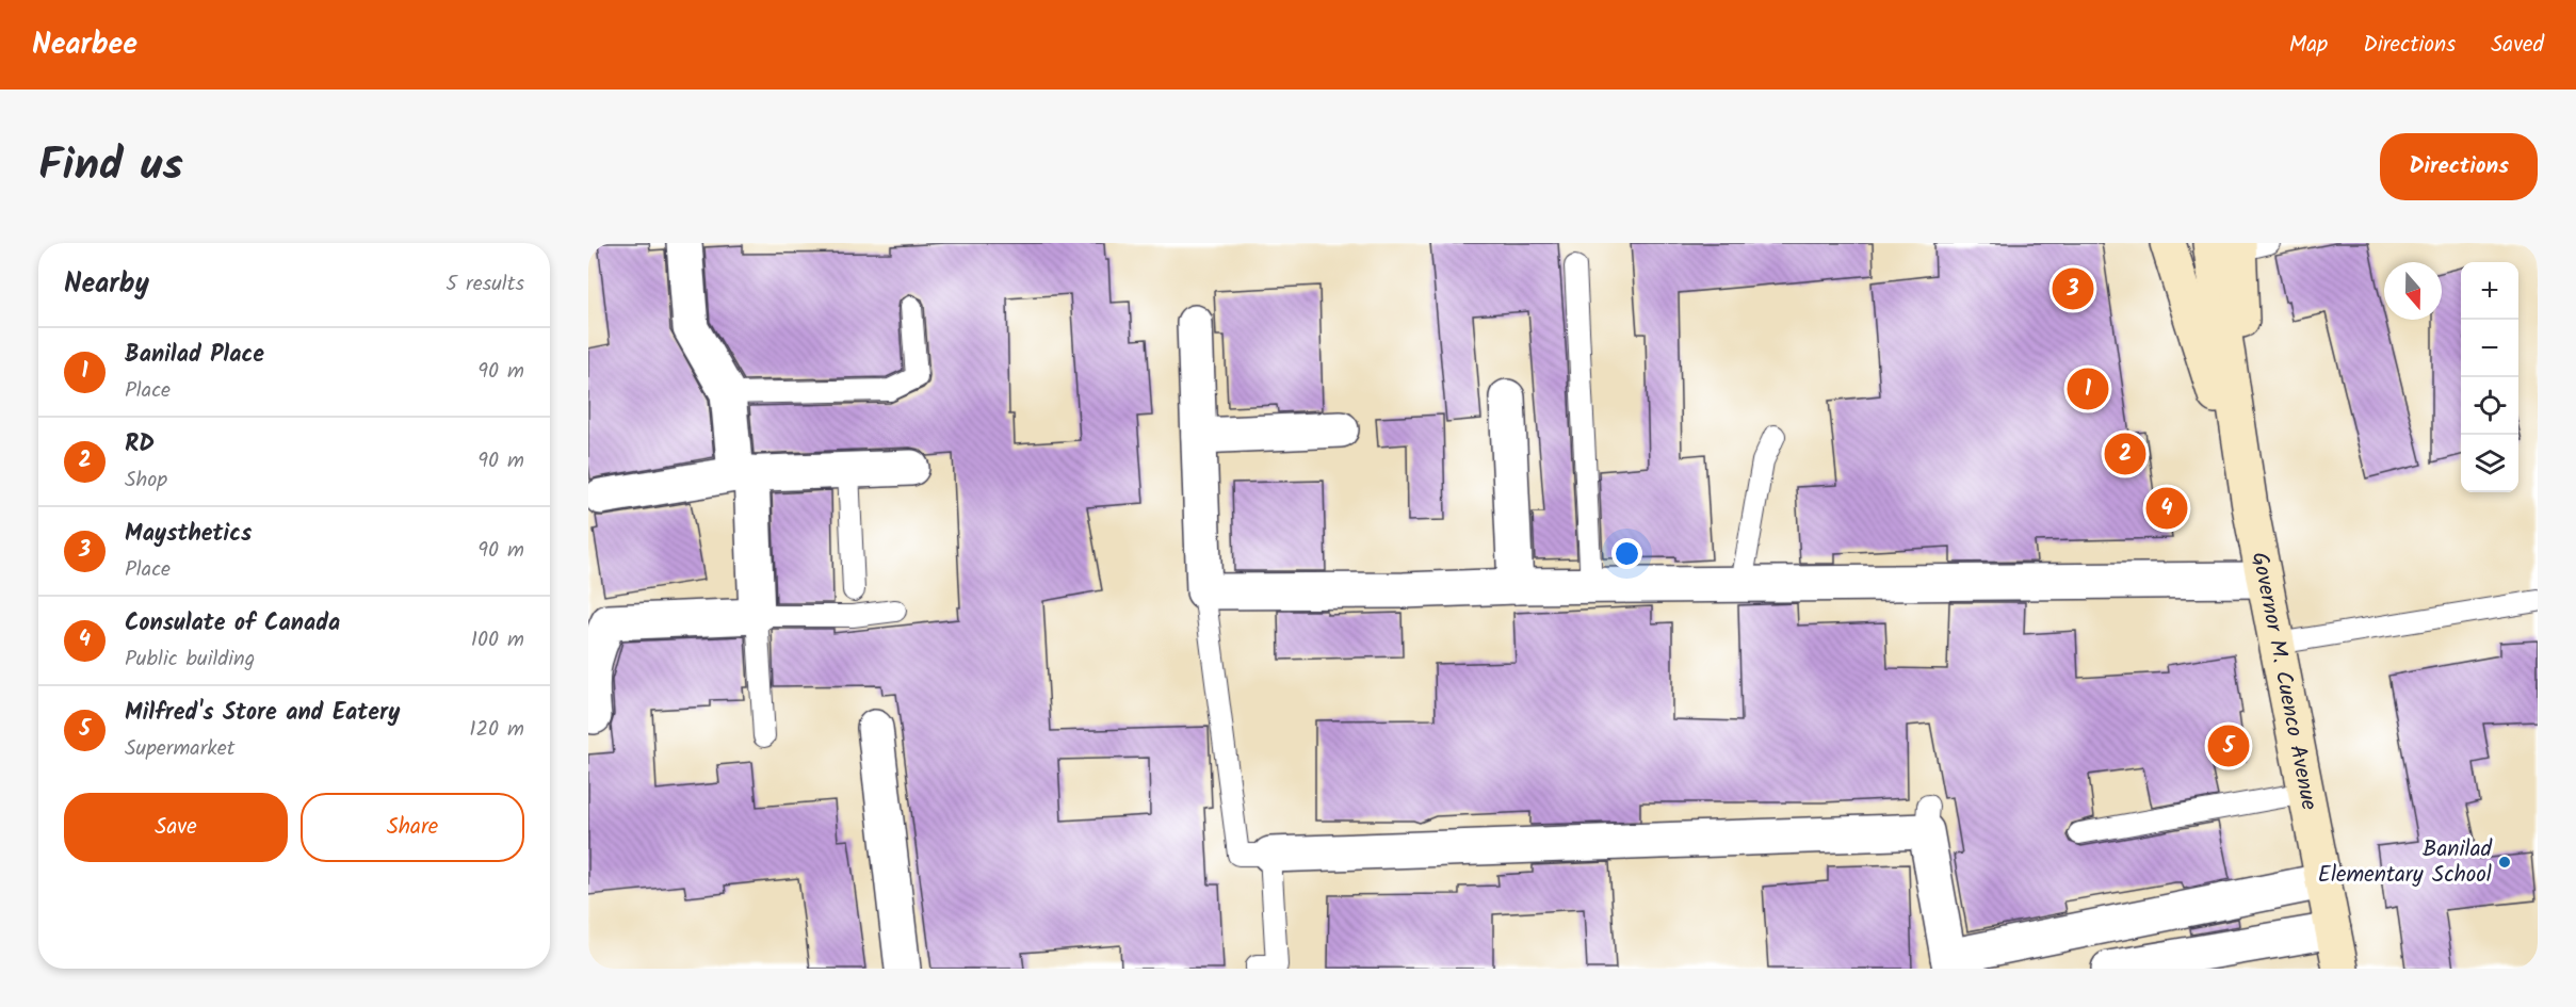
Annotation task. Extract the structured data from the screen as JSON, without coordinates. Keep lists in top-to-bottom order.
{
  "streets": {
    "main road": ["Governor M. Cuenco Avenue"]
  },
  "places": ["Banilad Elementary School"],
  "north": "bottom",
  "page": {
    "header": "Nearbee",
    "nav": ["Map", "Directions", "Saved"],
    "title": "Find us",
    "buttons": [
      "Directions",
      ["Save", "Share"]
    ],
    "heading": ["Nearby", "5 results"],
    "map_buttons": ["+", "−"],
    "pins": [
      "3",
      "1",
      "2",
      "4",
      "5"
    ],
    "list": [
      {
        "mark": "1",
        "name": "Banilad Place",
        "note": "Place",
        "value": "90 m"
      },
      {
        "mark": "2",
        "name": "RD",
        "note": "Shop",
        "value": "90 m"
      },
      {
        "mark": "3",
        "name": "Maysthetics",
        "note": "Place",
        "value": "90 m"
      },
      {
        "mark": "4",
        "name": "Consulate of Canada",
        "note": "Public building",
        "value": "100 m"
      },
      {
        "mark": "5",
        "name": "Milfred's Store and Eatery",
        "note": "Supermarket",
        "value": "120 m"
      }
    ]
  }
}
